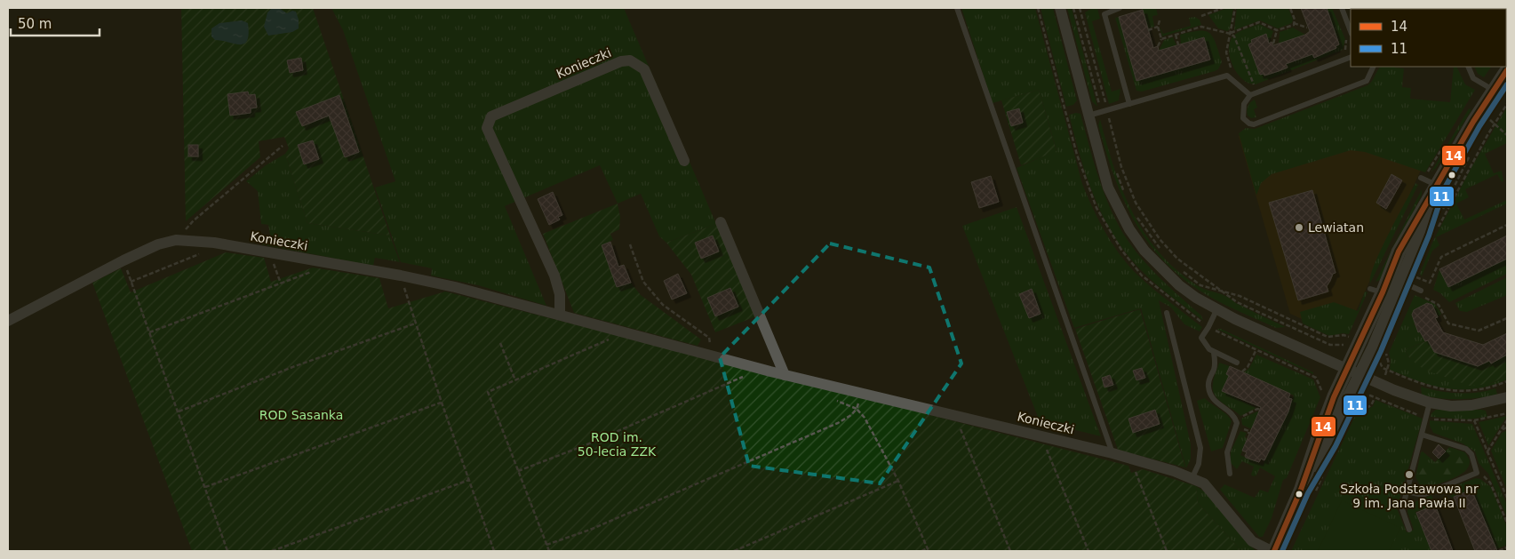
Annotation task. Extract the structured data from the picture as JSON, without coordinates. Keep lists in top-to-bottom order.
{
  "streets": {
    "street": ["Konieczki"]
  },
  "parks": ["ROD Sasanka", "ROD im. 50-lecia ZZK"],
  "places": ["Lewiatan", "Szkoła Podstawowa nr 9 im. Jana Pawła II"],
  "lines": ["transit line 14", "transit line 11"],
  "legend": ["14", "11"],
  "scale_bar": "50 m"
}
